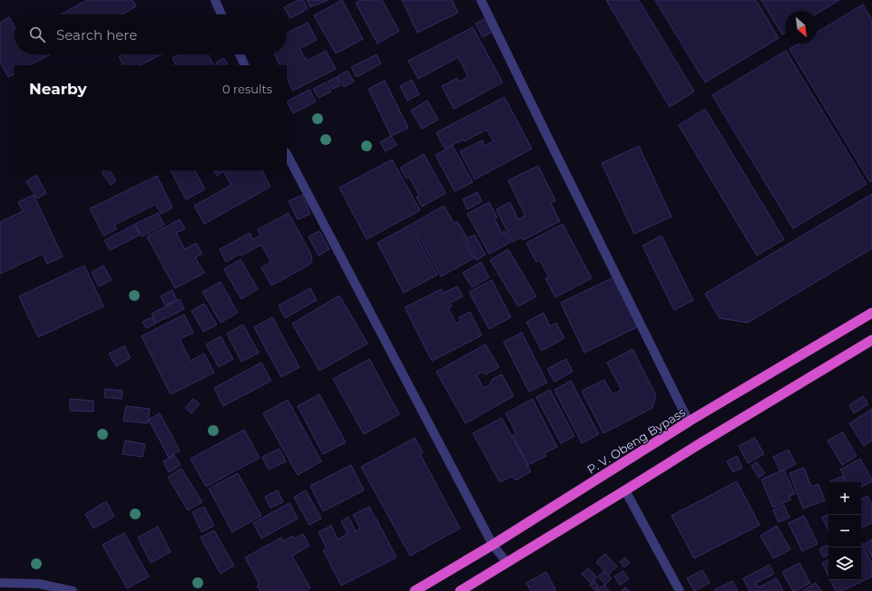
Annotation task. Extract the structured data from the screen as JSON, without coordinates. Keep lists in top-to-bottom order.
{
  "streets": {
    "highway": ["P. V. Obeng Bypass"]
  },
  "north": "bottom right",
  "page": {
    "search": "Search here",
    "heading": ["Nearby", "0 results"],
    "map_buttons": ["+", "−"]
  }
}
